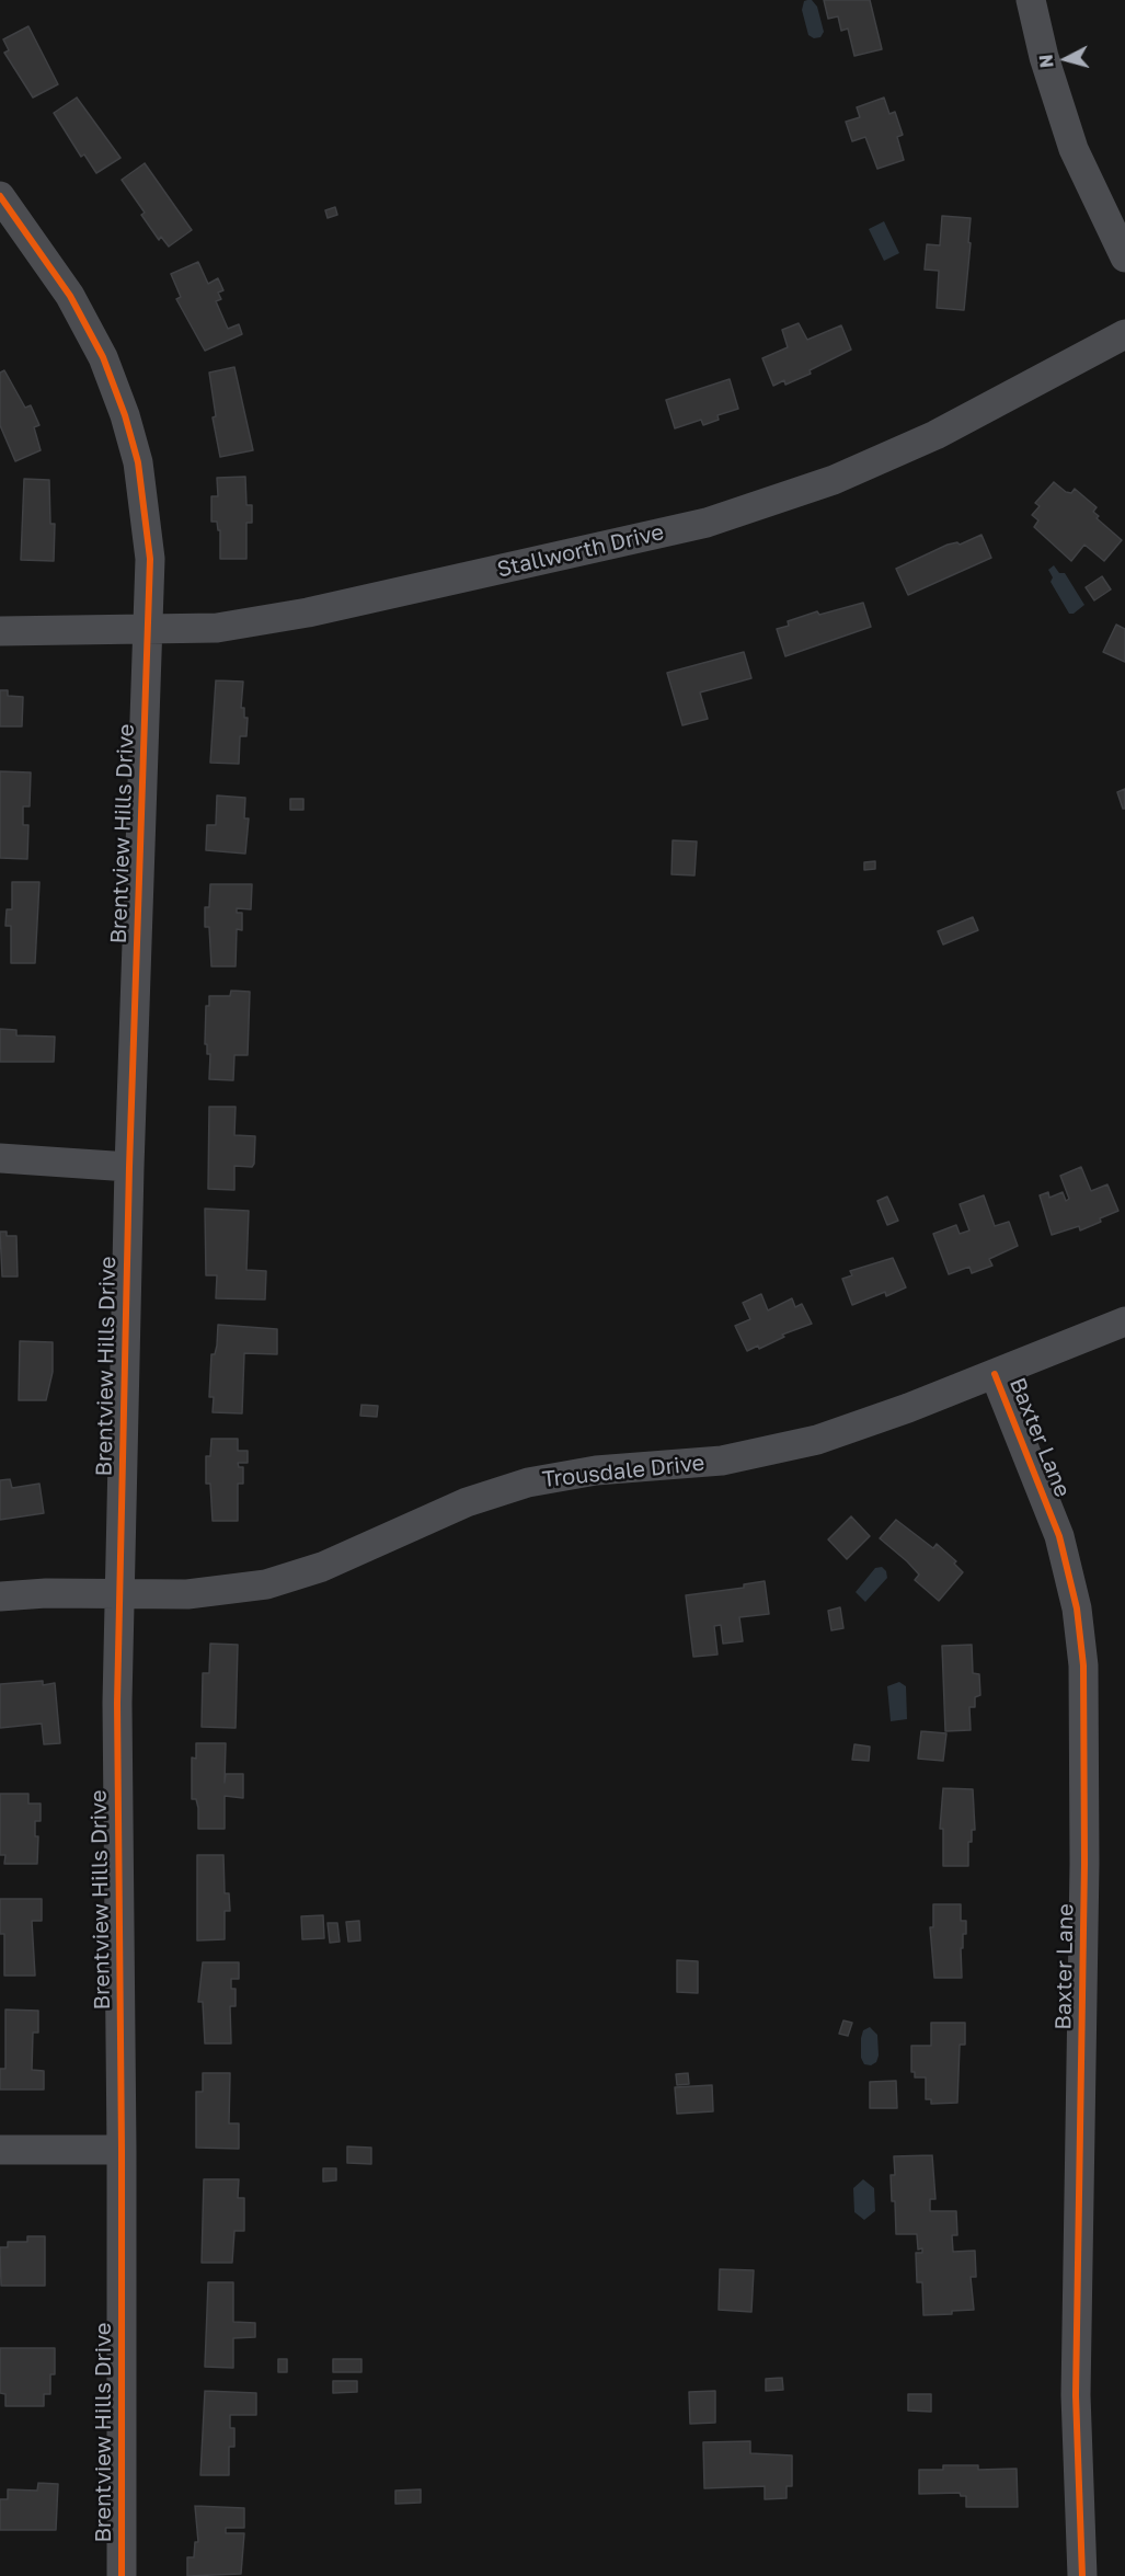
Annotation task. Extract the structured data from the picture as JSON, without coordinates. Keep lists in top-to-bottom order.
{
  "streets": {
    "street": [
      "Stallworth Drive",
      "Brentview Hills Drive",
      "Baxter Lane",
      "Trousdale Drive"
    ]
  },
  "crossings": [
    ["Stallworth Drive", "Brentview Hills Drive"],
    ["Brentview Hills Drive", "Trousdale Drive"],
    ["Baxter Lane", "Trousdale Drive"]
  ],
  "north": "left"
}
